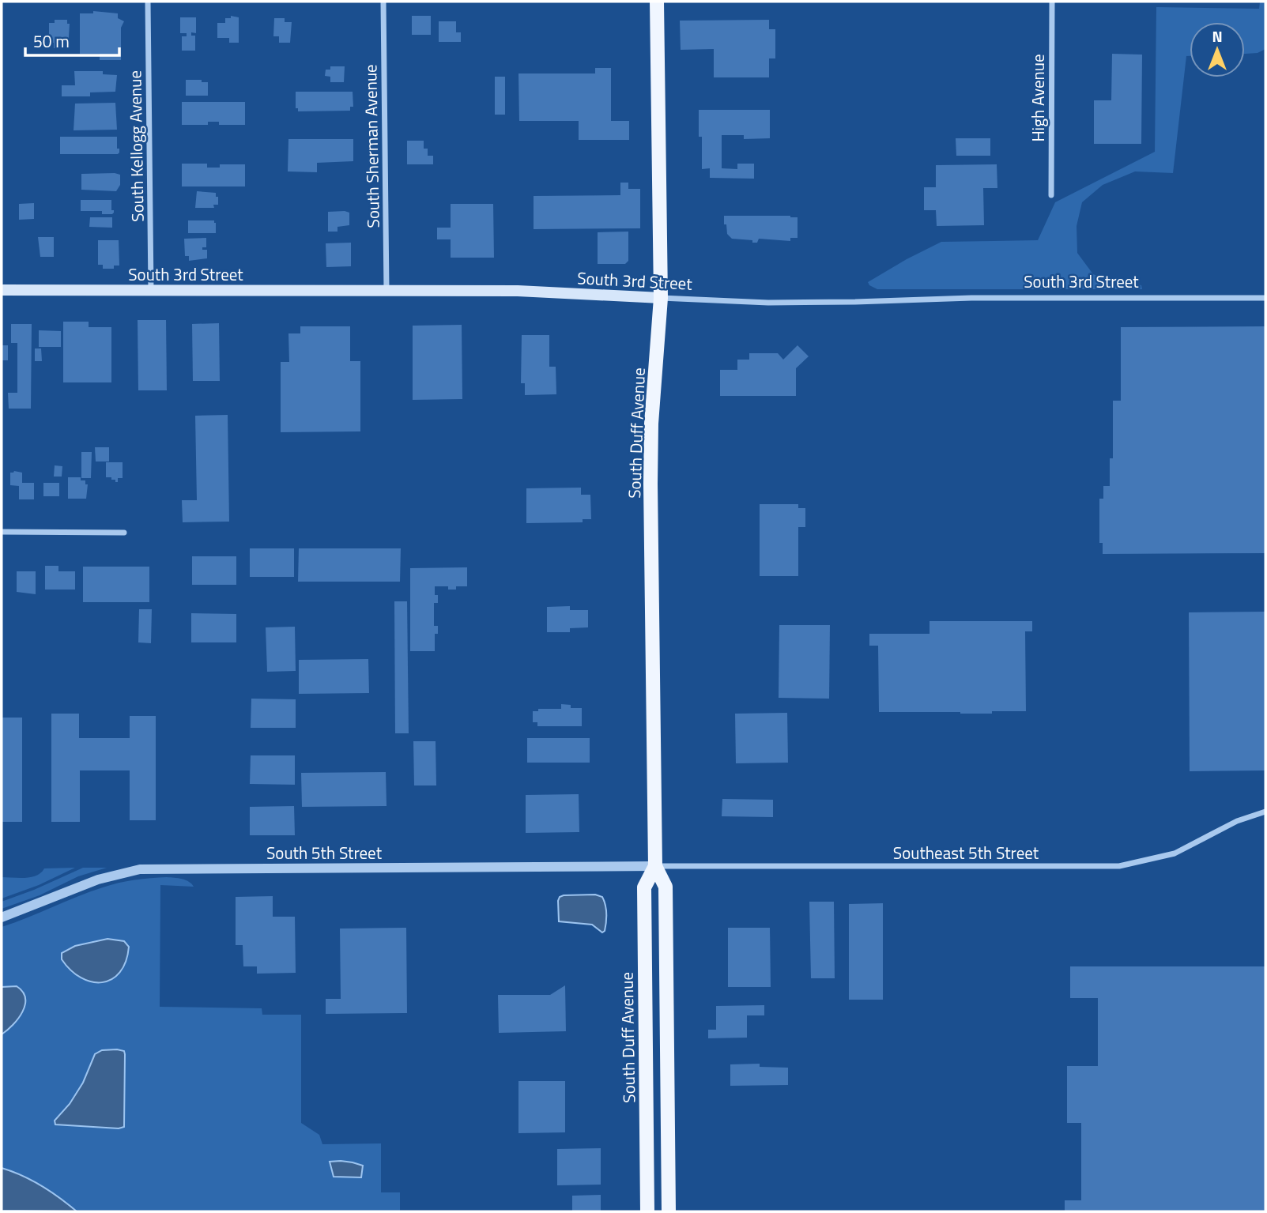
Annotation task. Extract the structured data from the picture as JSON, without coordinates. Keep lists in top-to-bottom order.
{
  "streets": {
    "main road": ["South 3rd Street", "South Duff Avenue"],
    "street": [
      "High Avenue",
      "South Kellogg Avenue",
      "South Sherman Avenue",
      "South 5th Street",
      "Southeast 5th Street"
    ]
  },
  "crossings": [
    ["South Kellogg Avenue", "South 3rd Street"],
    ["South Sherman Avenue", "South 3rd Street"],
    ["South 3rd Street", "South Duff Avenue"],
    ["South Duff Avenue", "South 5th Street"],
    ["South Duff Avenue", "Southeast 5th Street"],
    ["South 5th Street", "Southeast 5th Street"]
  ],
  "scale_bar": "50 m",
  "north": "top"
}
